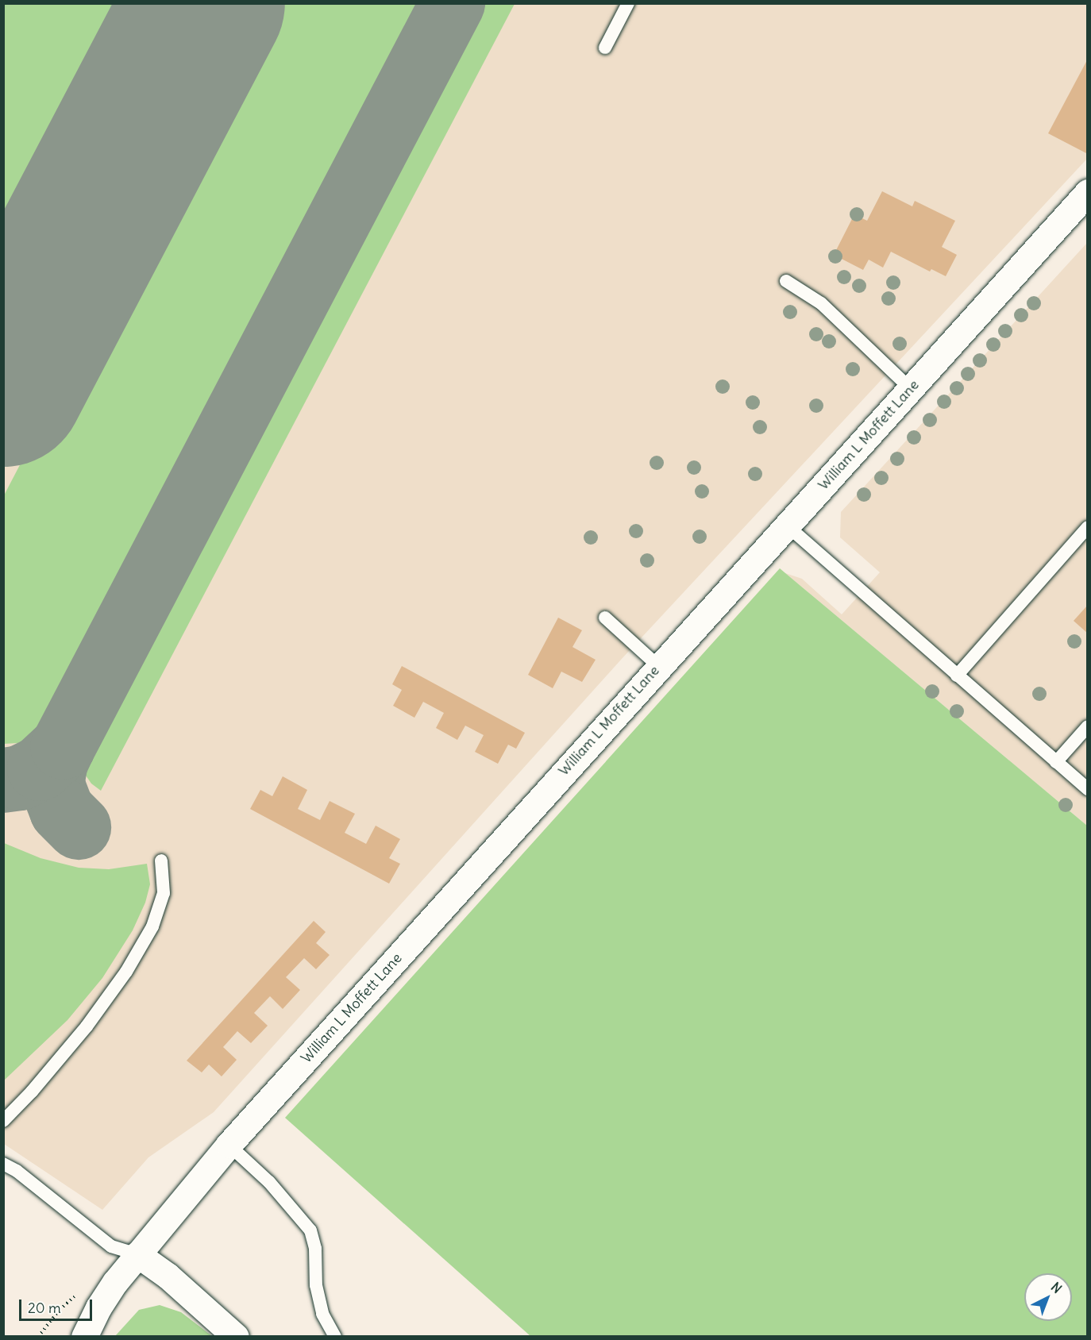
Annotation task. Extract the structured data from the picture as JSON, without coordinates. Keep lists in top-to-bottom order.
{
  "streets": {
    "street": ["William L Moffett Lane"]
  },
  "scale_bar": "20 m",
  "north": "top right"
}
